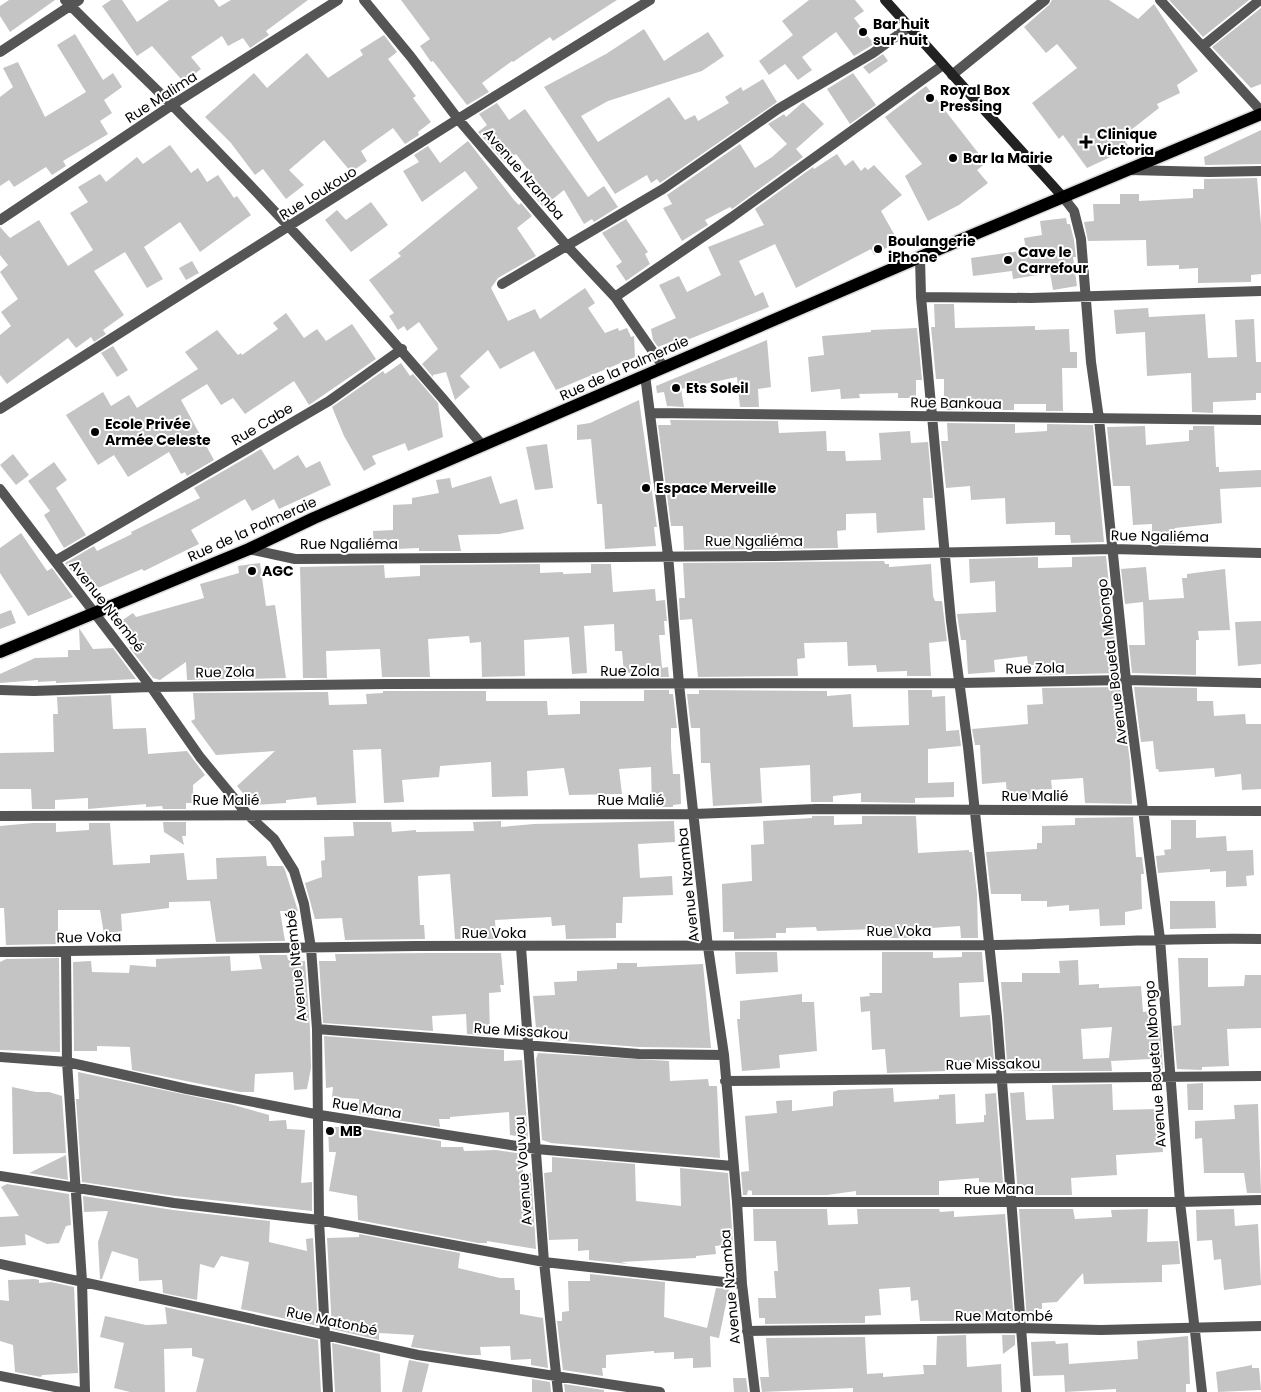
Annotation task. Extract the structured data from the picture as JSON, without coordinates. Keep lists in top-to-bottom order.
{
  "streets": {
    "main road": ["Rue de la Palmeraie"],
    "street": [
      "Rue Malima",
      "Avenue Nzamba",
      "Rue Loukouo",
      "Rue Bankoua",
      "Rue Cabe",
      "Rue Ngaliéma",
      "Avenue Ntembé",
      "Avenue Boueta Mbongo",
      "Rue Zola",
      "Rue Malié",
      "Rue Voka",
      "Rue Missakou",
      "Rue Mana",
      "Avenue Vouvou",
      "Rue Matombé",
      "Rue Matonbé"
    ]
  },
  "crossings": [
    ["Avenue Nzamba", "Rue Loukouo"],
    ["Avenue Nzamba", "Rue de la Palmeraie"],
    ["Avenue Nzamba", "Rue Bankoua"],
    ["Avenue Nzamba", "Rue Ngaliéma"],
    ["Avenue Nzamba", "Rue Zola"],
    ["Avenue Nzamba", "Rue Malié"],
    ["Avenue Nzamba", "Rue Voka"],
    ["Avenue Nzamba", "Rue Missakou"],
    ["Avenue Nzamba", "Rue Mana"],
    ["Avenue Nzamba", "Rue Matombé"],
    ["Rue de la Palmeraie", "Rue Ngaliéma"],
    ["Rue de la Palmeraie", "Avenue Ntembé"],
    ["Rue de la Palmeraie", "Avenue Boueta Mbongo"],
    ["Rue Bankoua", "Avenue Boueta Mbongo"],
    ["Rue Cabe", "Avenue Ntembé"],
    ["Rue Ngaliéma", "Avenue Boueta Mbongo"],
    ["Avenue Ntembé", "Rue Zola"],
    ["Avenue Ntembé", "Rue Malié"],
    ["Avenue Ntembé", "Rue Voka"],
    ["Avenue Ntembé", "Rue Missakou"],
    ["Avenue Ntembé", "Rue Mana"],
    ["Avenue Ntembé", "Rue Matonbé"],
    ["Avenue Boueta Mbongo", "Rue Zola"],
    ["Avenue Boueta Mbongo", "Rue Malié"],
    ["Avenue Boueta Mbongo", "Rue Voka"],
    ["Avenue Boueta Mbongo", "Rue Missakou"],
    ["Avenue Boueta Mbongo", "Rue Mana"],
    ["Avenue Boueta Mbongo", "Rue Matombé"],
    ["Rue Voka", "Avenue Vouvou"],
    ["Rue Missakou", "Avenue Vouvou"],
    ["Rue Mana", "Avenue Vouvou"],
    ["Avenue Vouvou", "Rue Matonbé"]
  ],
  "places": {
    "other": [
      "Bar huit sur huit",
      "Royal Box Pressing",
      "Bar la Mairie",
      "Boulangerie iPhone",
      "Cave le Carrefour",
      "Ets Soleil",
      "Ecole Privée Armée Celeste",
      "Espace Merveille",
      "AGC",
      "MB"
    ],
    "health": ["Clinique Victoria"]
  }
}
